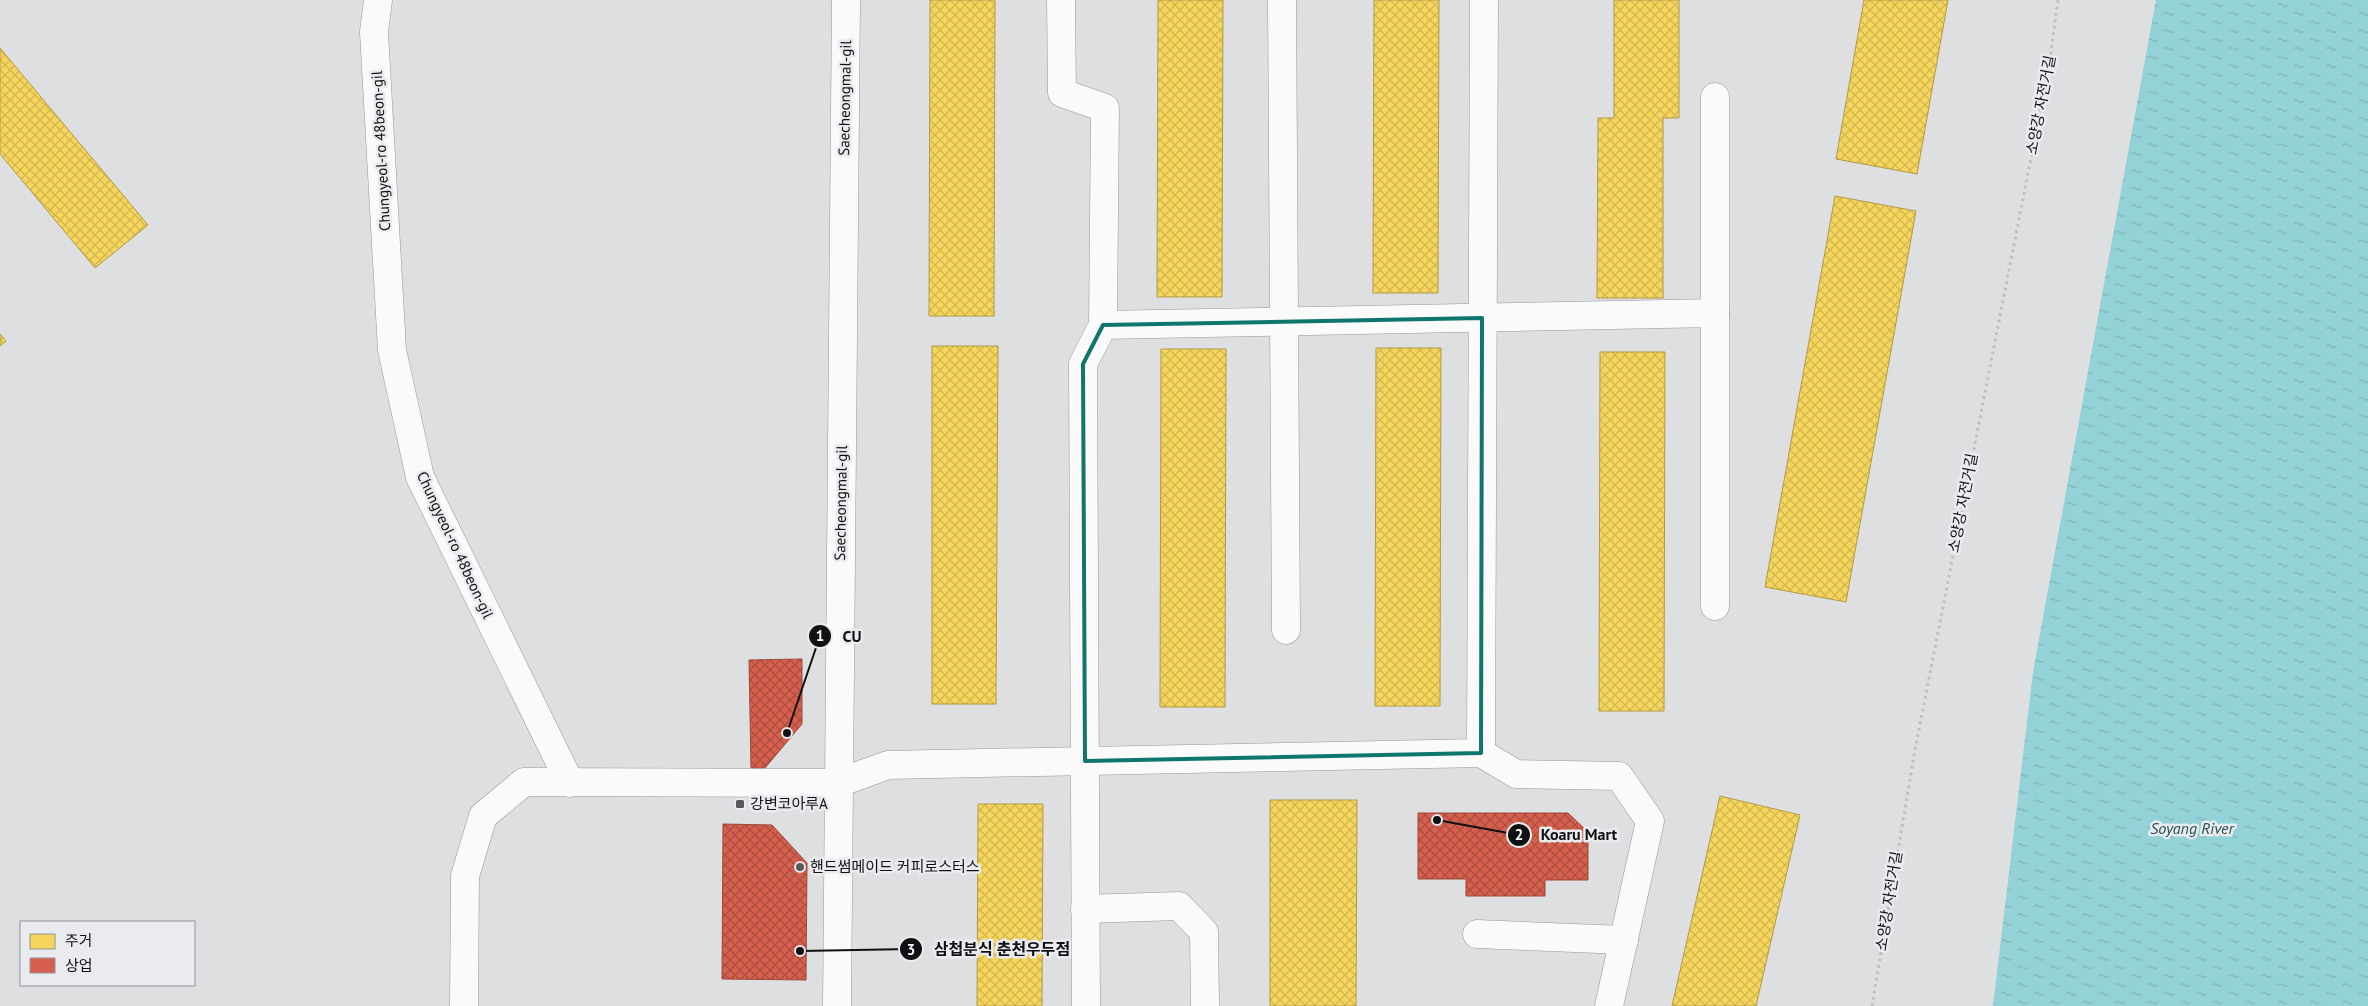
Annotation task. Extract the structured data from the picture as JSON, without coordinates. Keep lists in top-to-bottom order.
{
  "streets": {
    "street": ["Saecheongmal-gil", "Chungyeol-ro 48beon-gil"],
    "path": ["소양강 자전거길"]
  },
  "water": ["Soyang River"],
  "places": {
    "other": [
      "CU",
      "Koaru Mart",
      "핸드썸메이드 커피로스터스",
      "삼첩분식 춘천우두점"
    ],
    "transit": ["강변코아루A"]
  },
  "legend": ["주거", "상업"]
}
